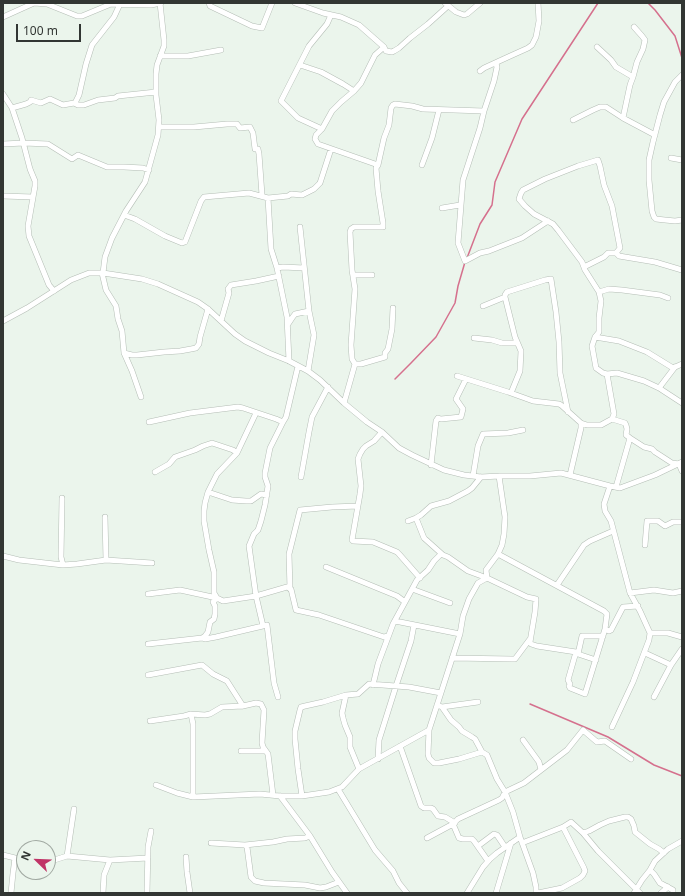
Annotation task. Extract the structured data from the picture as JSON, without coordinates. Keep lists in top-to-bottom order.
{
  "scale_bar": "100 m",
  "north": "top left"
}
